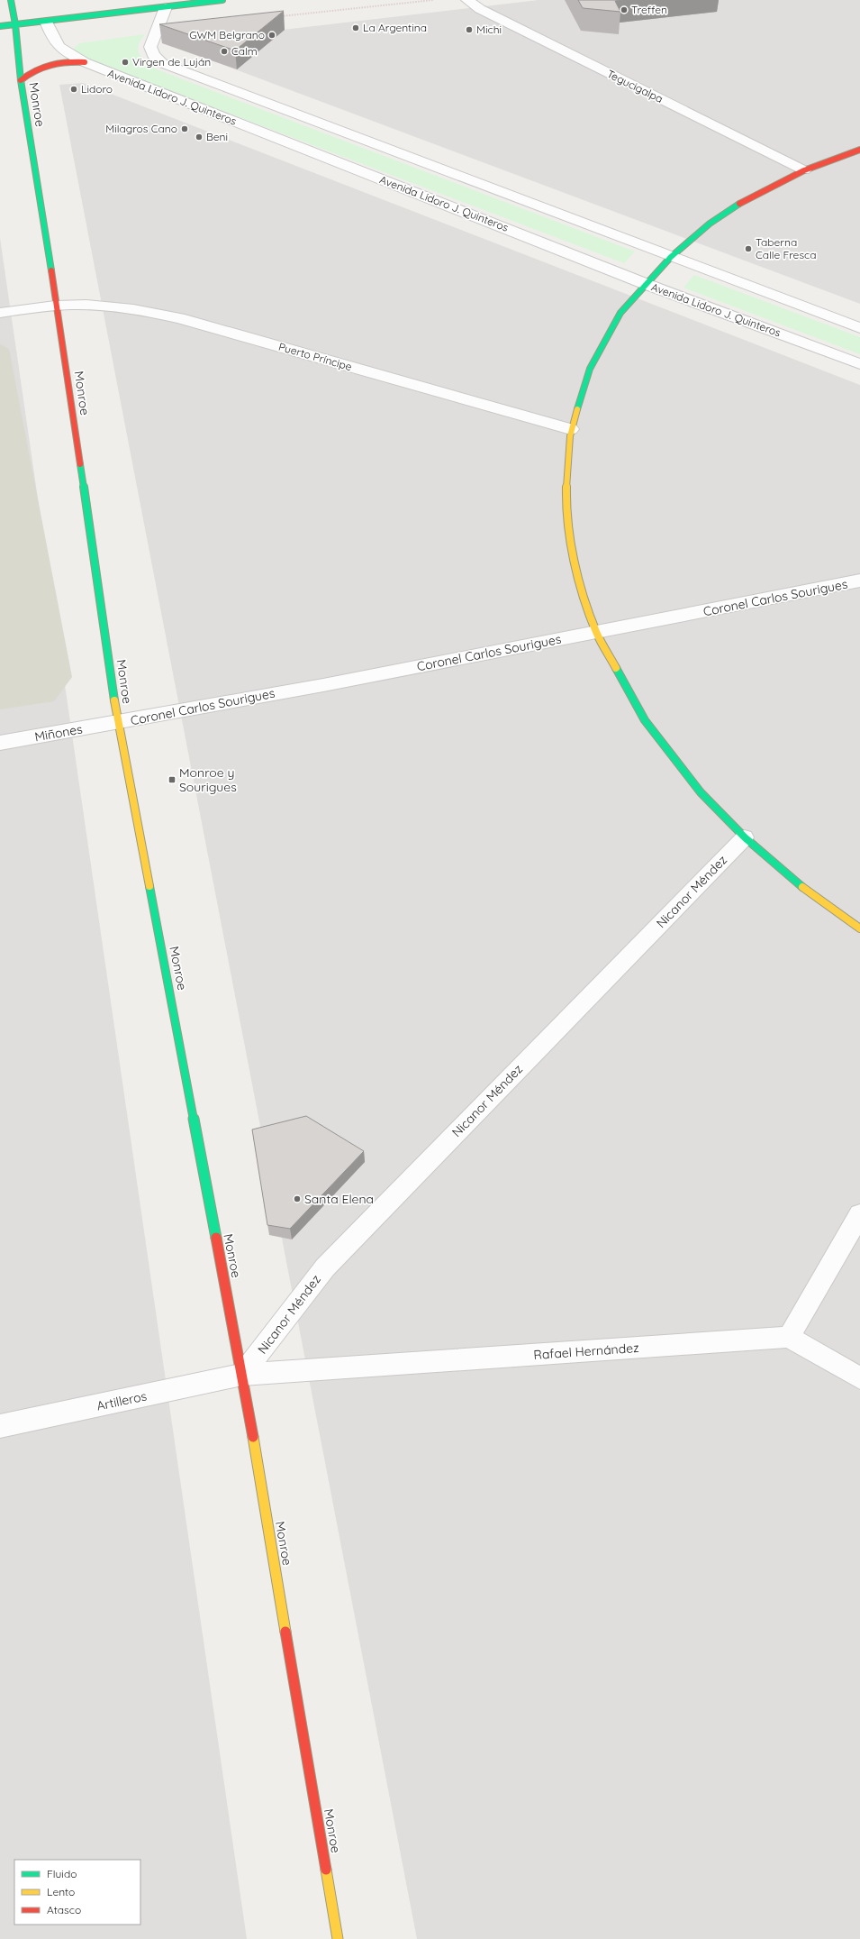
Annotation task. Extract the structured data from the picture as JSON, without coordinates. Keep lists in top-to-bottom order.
{
  "streets": {
    "main road": ["Monroe"],
    "street": [
      "Tegucigalpa",
      "Avenida Lidoro J. Quinteros",
      "Puerto Príncipe",
      "Coronel Carlos Sourigues",
      "Miñones",
      "Nicanor Méndez",
      "Rafael Hernández",
      "Artilleros"
    ]
  },
  "crossings": [
    ["Monroe", "Puerto Príncipe"],
    ["Monroe", "Coronel Carlos Sourigues"],
    ["Monroe", "Miñones"],
    ["Monroe", "Nicanor Méndez"],
    ["Monroe", "Rafael Hernández"],
    ["Monroe", "Artilleros"],
    ["Coronel Carlos Sourigues", "Miñones"],
    ["Nicanor Méndez", "Rafael Hernández"],
    ["Nicanor Méndez", "Artilleros"],
    ["Rafael Hernández", "Artilleros"]
  ],
  "places": {
    "other": [
      "Treffen",
      "La Argentina",
      "Michi",
      "GWM Belgrano",
      "Calm",
      "Virgen de Luján",
      "Lidoro",
      "Milagros Cano",
      "Beni",
      "Taberna Calle Fresca",
      "Santa Elena"
    ],
    "transit": ["Monroe y Sourigues"]
  },
  "legend": ["Fluido", "Lento", "Atasco"]
}
